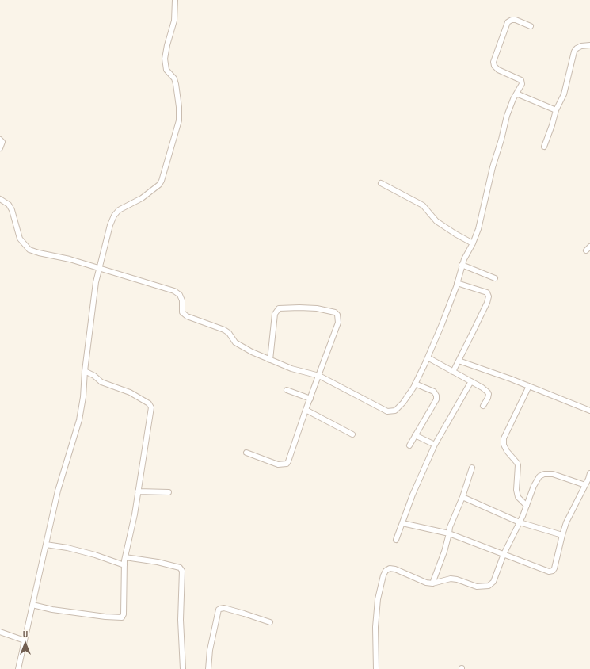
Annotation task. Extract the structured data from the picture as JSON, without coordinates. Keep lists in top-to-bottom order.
{
  "north": "top"
}
